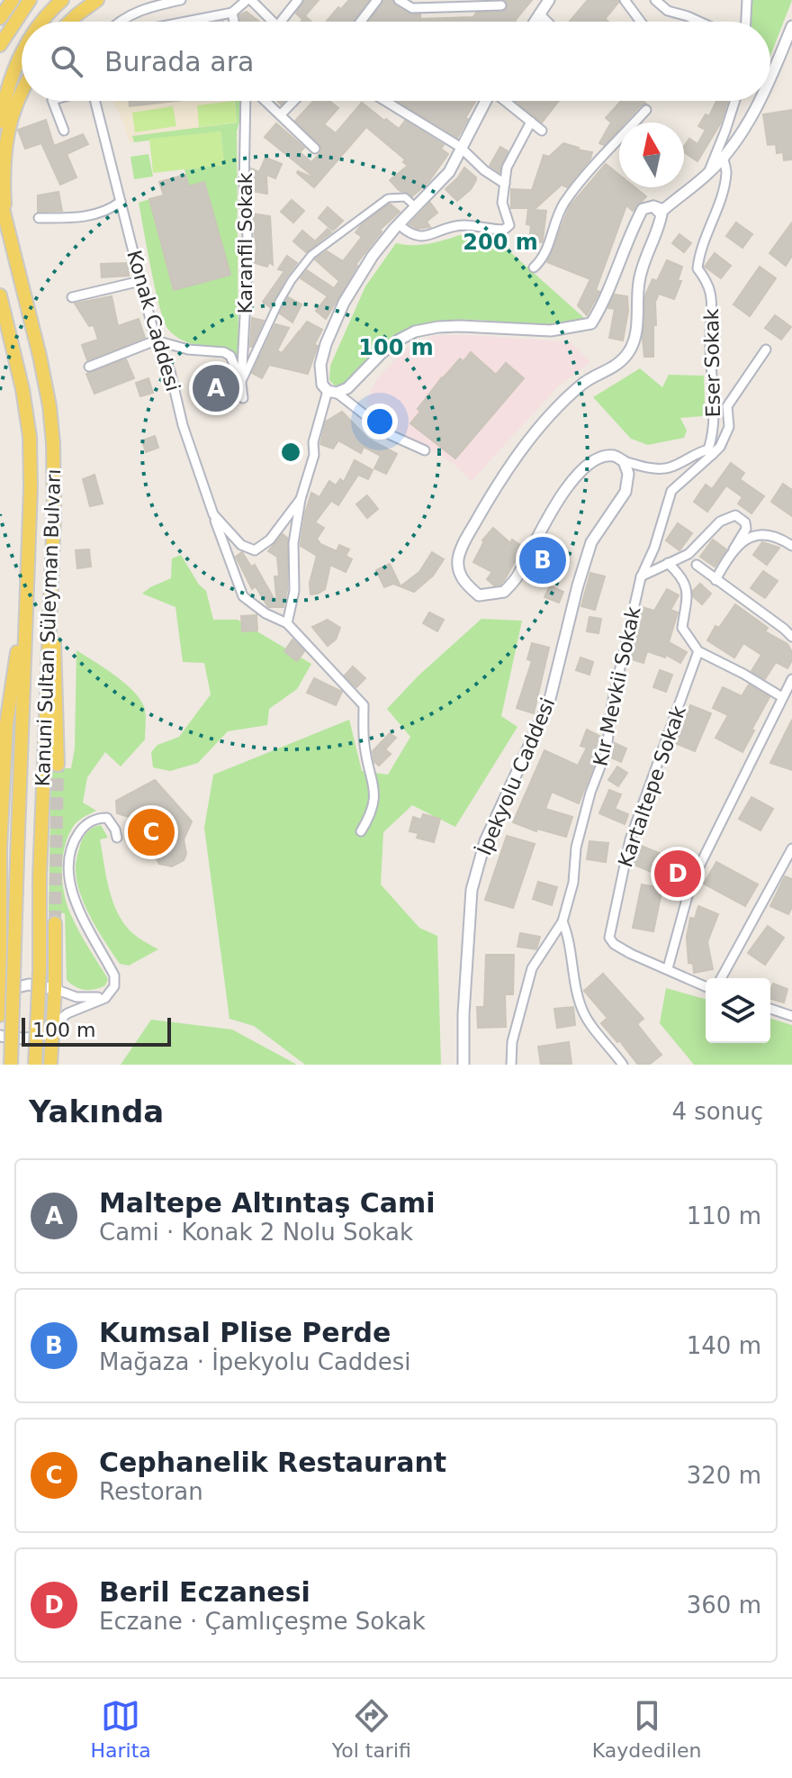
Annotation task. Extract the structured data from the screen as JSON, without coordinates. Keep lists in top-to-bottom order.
{
  "streets": {
    "main road": ["Kanuni Sultan Süleyman Bulvarı"],
    "street": [
      "Karanfil Sokak",
      "Konak Caddesi",
      "Eser Sokak",
      "Kır Mevkii Sokak",
      "İpekyolu Caddesi",
      "Kartaltepe Sokak"
    ]
  },
  "crossings": [
    ["Eser Sokak", "Kır Mevkii Sokak"]
  ],
  "scale_bar": "100 m",
  "north": "top",
  "page": {
    "search": "Burada ara",
    "pins": [
      "A",
      "B",
      "C",
      "D"
    ],
    "scale": "100 m",
    "heading": ["Yakında", "4 sonuç"],
    "list": [
      {
        "mark": "A",
        "name": "Maltepe Altıntaş Cami",
        "note": "Cami · Konak 2 Nolu Sokak",
        "value": "110 m"
      },
      {
        "mark": "B",
        "name": "Kumsal Plise Perde",
        "note": "Mağaza · İpekyolu Caddesi",
        "value": "140 m"
      },
      {
        "mark": "C",
        "name": "Cephanelik Restaurant",
        "note": "Restoran",
        "value": "320 m"
      },
      {
        "mark": "D",
        "name": "Beril Eczanesi",
        "note": "Eczane · Çamlıçeşme Sokak",
        "value": "360 m"
      }
    ],
    "nav": ["Harita", "Yol tarifi", "Kaydedilen"]
  },
  "rings": ["200 m", "100 m"]
}
